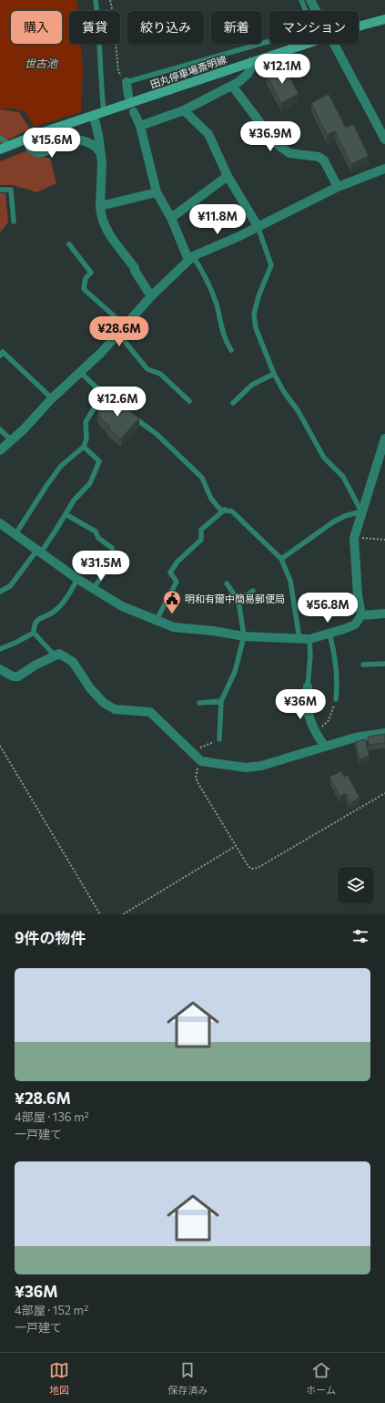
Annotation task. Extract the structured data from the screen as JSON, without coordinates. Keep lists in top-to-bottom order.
{
  "streets": {
    "main road": ["田丸停車場斎明線"]
  },
  "water": ["世古池"],
  "places": {
    "public building": ["明和有爾中簡易郵便局"]
  },
  "page": {
    "chip": [
      "購入",
      "賃貸",
      "絞り込み",
      "新着",
      "マンション"
    ],
    "price": [
      "¥12.1M",
      "¥36.9M",
      "¥15.6M",
      "¥11.8M",
      "¥28.6M",
      "¥12.6M",
      "¥31.5M",
      "¥56.8M",
      "¥36M"
    ],
    "heading": "9件の物件",
    "list": [
      {
        "name": "¥28.6M",
        "note": "4部屋 · 136 m² · 一戸建て"
      },
      {
        "name": "¥36M",
        "note": "4部屋 · 152 m² · 一戸建て"
      }
    ],
    "tabs": ["地図", "保存済み", "ホーム"]
  }
}
